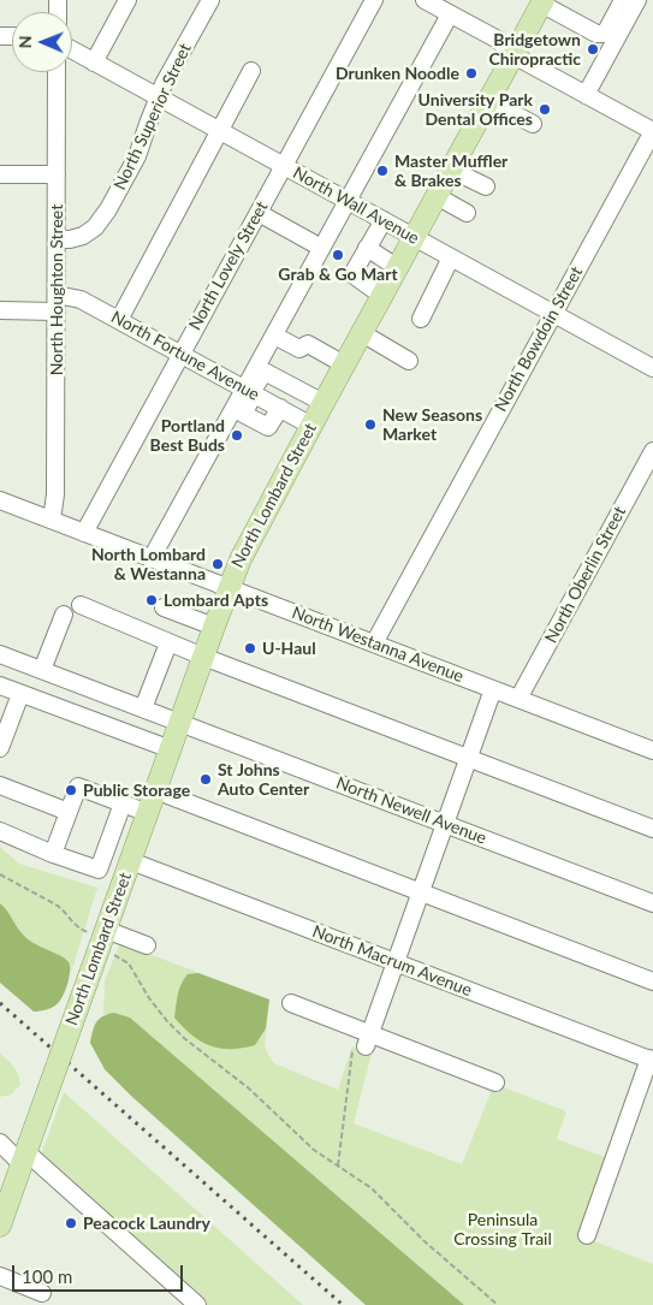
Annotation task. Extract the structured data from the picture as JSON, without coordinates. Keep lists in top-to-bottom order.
{
  "streets": {
    "main road": ["North Lombard Street"],
    "street": [
      "North Superior Street",
      "North Wall Avenue",
      "North Lovely Street",
      "North Houghton Street",
      "North Bowdoin Street",
      "North Fortune Avenue",
      "North Oberlin Street",
      "North Westanna Avenue",
      "North Newell Avenue",
      "North Macrum Avenue"
    ]
  },
  "crossings": [
    ["North Superior Street", "North Wall Avenue"],
    ["North Superior Street", "North Houghton Street"],
    ["North Wall Avenue", "North Lovely Street"],
    ["North Wall Avenue", "North Bowdoin Street"],
    ["North Wall Avenue", "North Lombard Street"],
    ["North Lovely Street", "North Fortune Avenue"],
    ["North Lovely Street", "North Westanna Avenue"],
    ["North Houghton Street", "North Fortune Avenue"],
    ["North Houghton Street", "North Westanna Avenue"],
    ["North Bowdoin Street", "North Westanna Avenue"],
    ["North Fortune Avenue", "North Lombard Street"],
    ["North Lombard Street", "North Westanna Avenue"],
    ["North Lombard Street", "North Newell Avenue"],
    ["North Lombard Street", "North Macrum Avenue"],
    ["North Oberlin Street", "North Westanna Avenue"]
  ],
  "parks": ["Peninsula Crossing Trail"],
  "places": [
    "Bridgetown Chiropractic",
    "Drunken Noodle",
    "University Park Dental Offices",
    "Master Muffler & Brakes",
    "Grab & Go Mart",
    "New Seasons Market",
    "Portland Best Buds",
    "North Lombard & Westanna",
    "Lombard Apts",
    "U-Haul",
    "St Johns Auto Center",
    "Public Storage",
    "Peacock Laundry"
  ],
  "scale_bar": "100 m",
  "north": "left"
}
